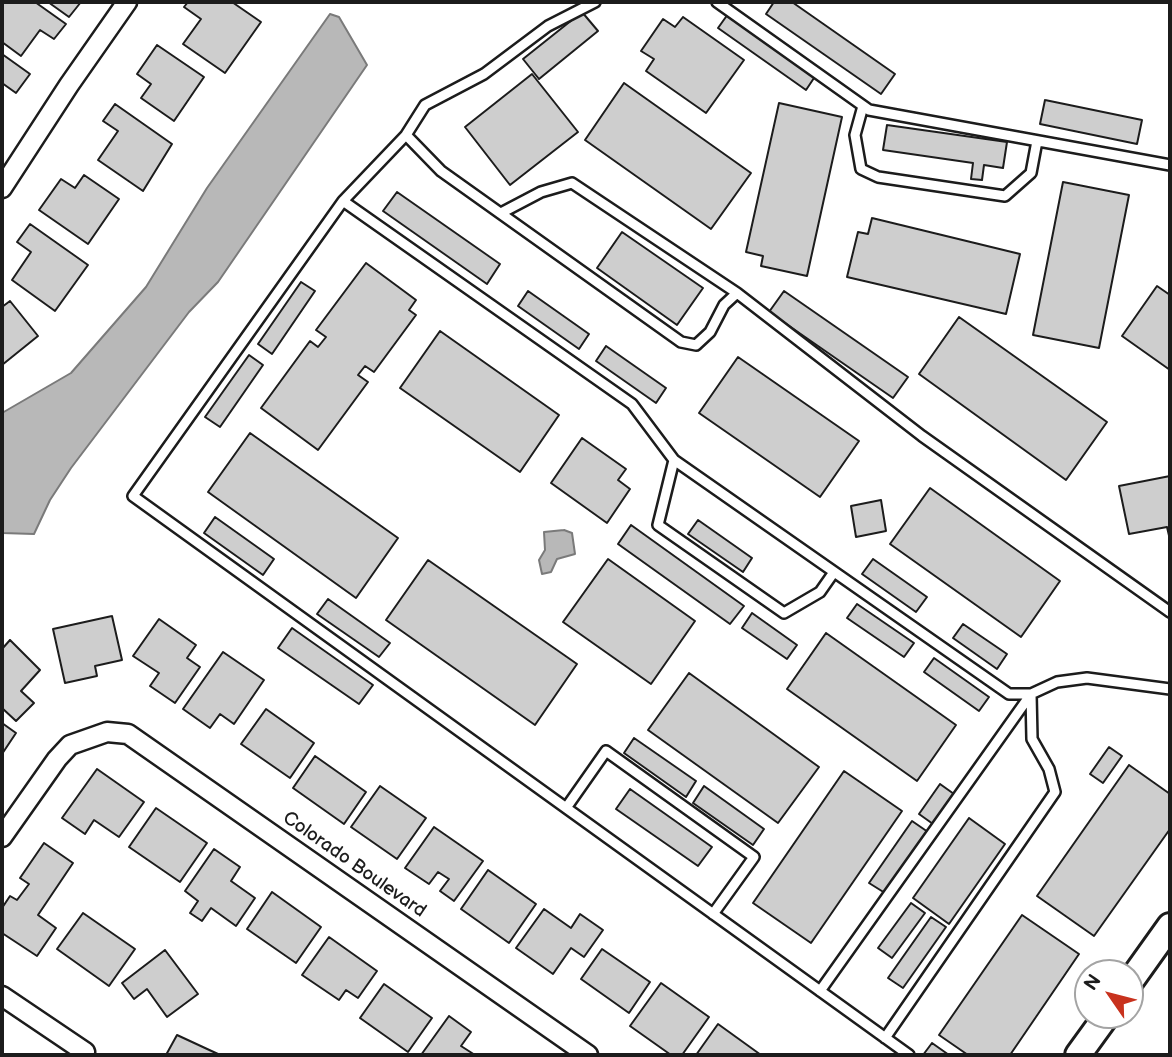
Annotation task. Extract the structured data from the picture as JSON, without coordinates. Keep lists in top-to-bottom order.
{
  "streets": {
    "street": ["Colorado Boulevard"]
  },
  "north": "top left"
}
